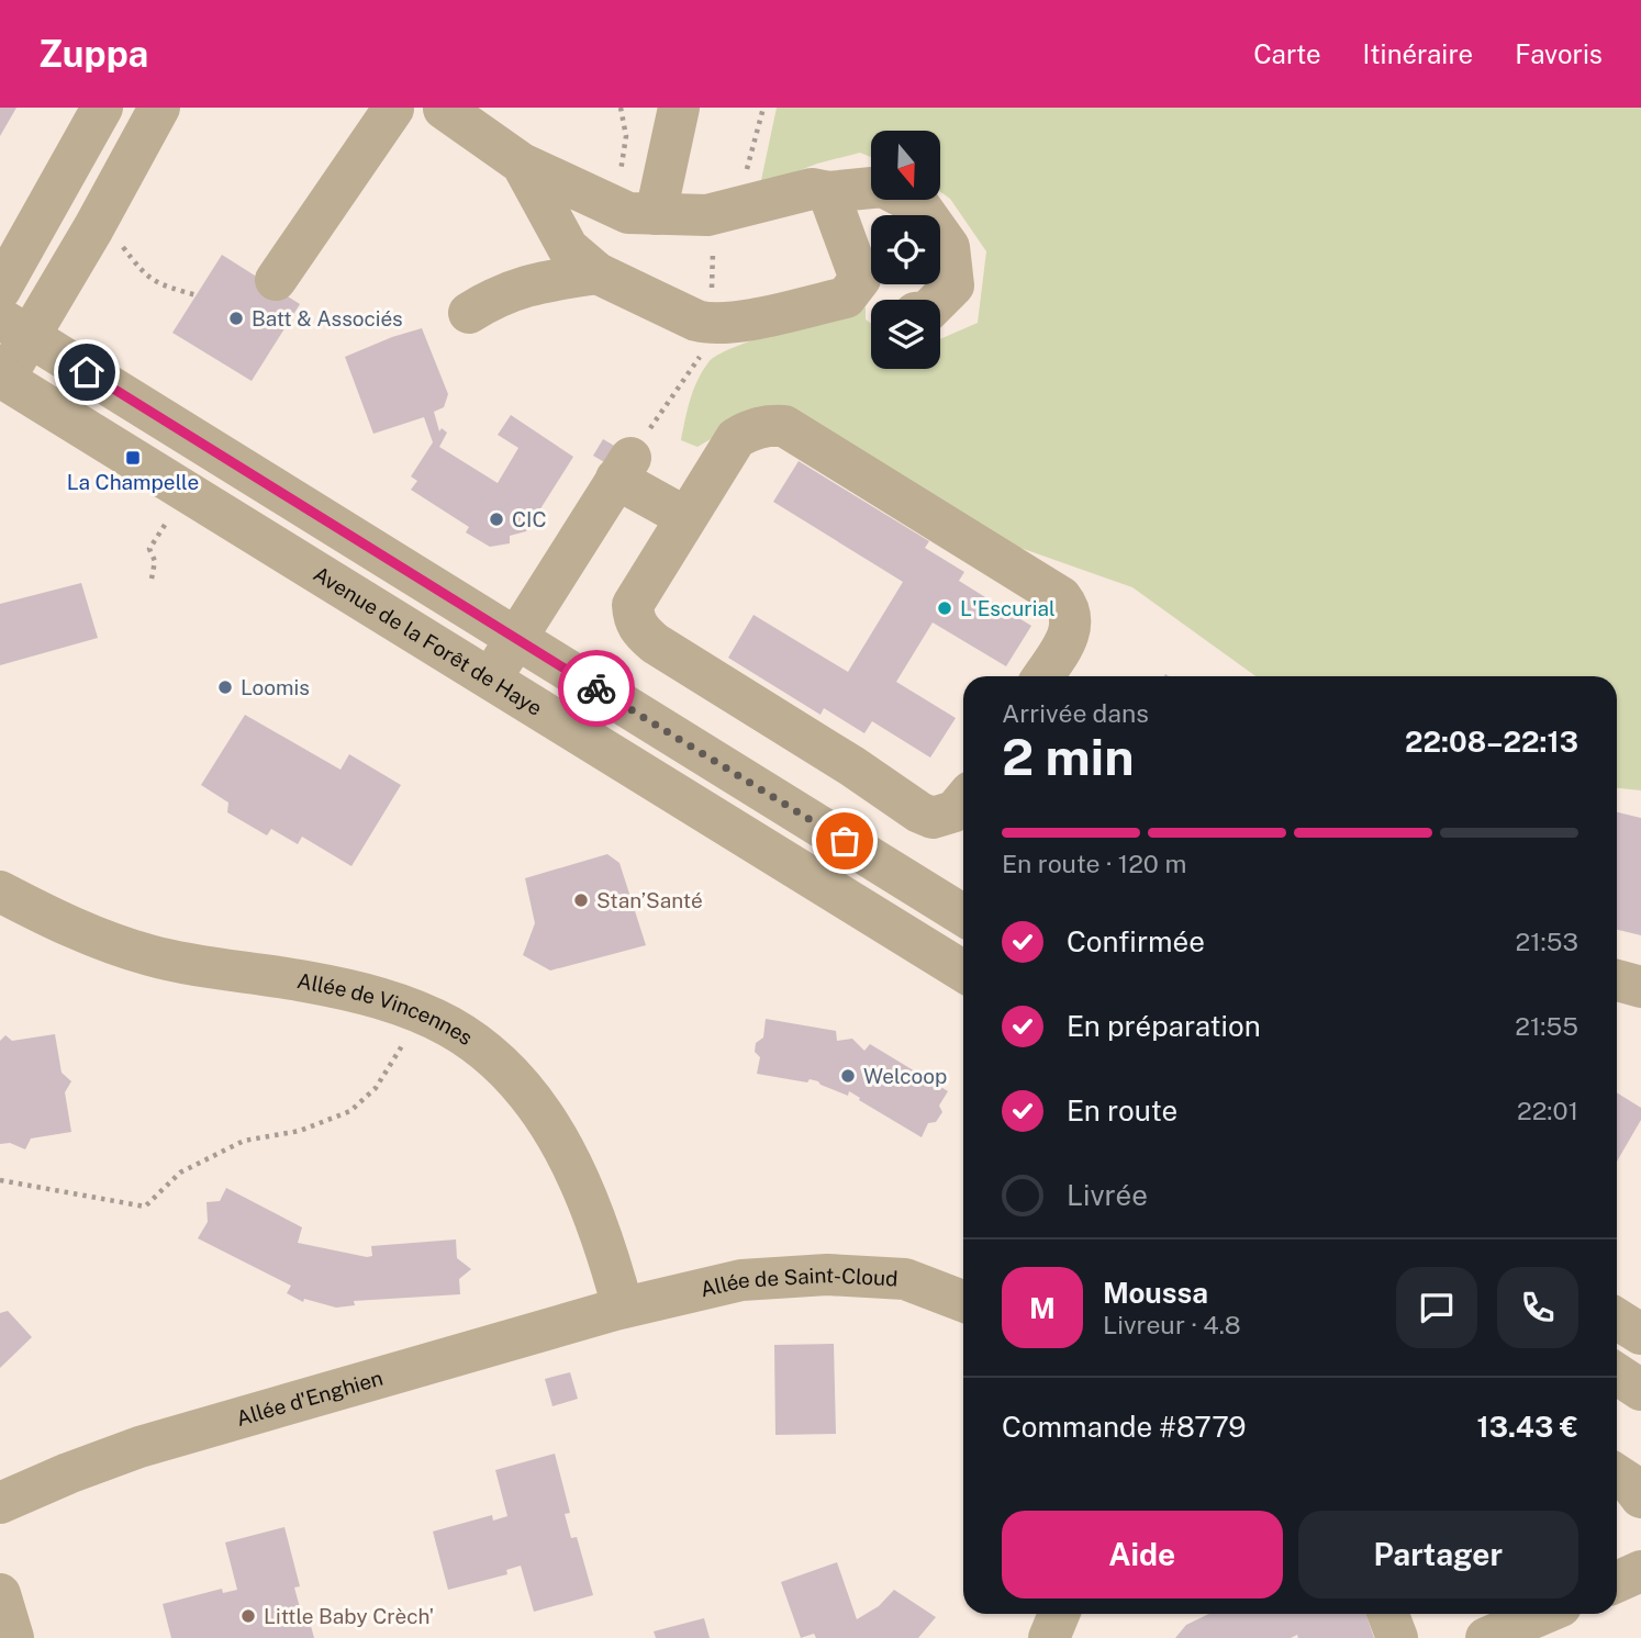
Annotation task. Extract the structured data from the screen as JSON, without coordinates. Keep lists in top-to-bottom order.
{
  "streets": {
    "street": [
      "Avenue de la Forêt de Haye",
      "Allée de Vincennes",
      "Allée de Saint-Cloud",
      "Allée d'Enghien"
    ]
  },
  "crossings": [
    ["Allée de Vincennes", "Allée de Saint-Cloud"],
    ["Allée de Vincennes", "Allée d'Enghien"],
    ["Allée de Saint-Cloud", "Allée d'Enghien"]
  ],
  "places": {
    "other": [
      "Batt & Associés",
      "CIC",
      "L'Escurial",
      "Loomis",
      "Stan’Santé",
      "Welcoop",
      "Little Baby Crèch'"
    ],
    "transit": ["La Champelle"]
  },
  "north": "bottom",
  "page": {
    "header": "Zuppa",
    "nav": ["Carte", "Itinéraire", "Favoris"],
    "heading": ["2 min", "Arrivée dans", "22:08–22:13"],
    "panel": [
      "Moussa",
      "Livreur · 4.8",
      "Commande #8779",
      "13.43 €"
    ],
    "bar": "En route · 120 m",
    "list": [
      ["Confirmée", "21:53"],
      ["En préparation", "21:55"],
      ["En route", "22:01"],
      "Livrée"
    ],
    "round": "M",
    "buttons": ["Aide", "Partager"]
  }
}
